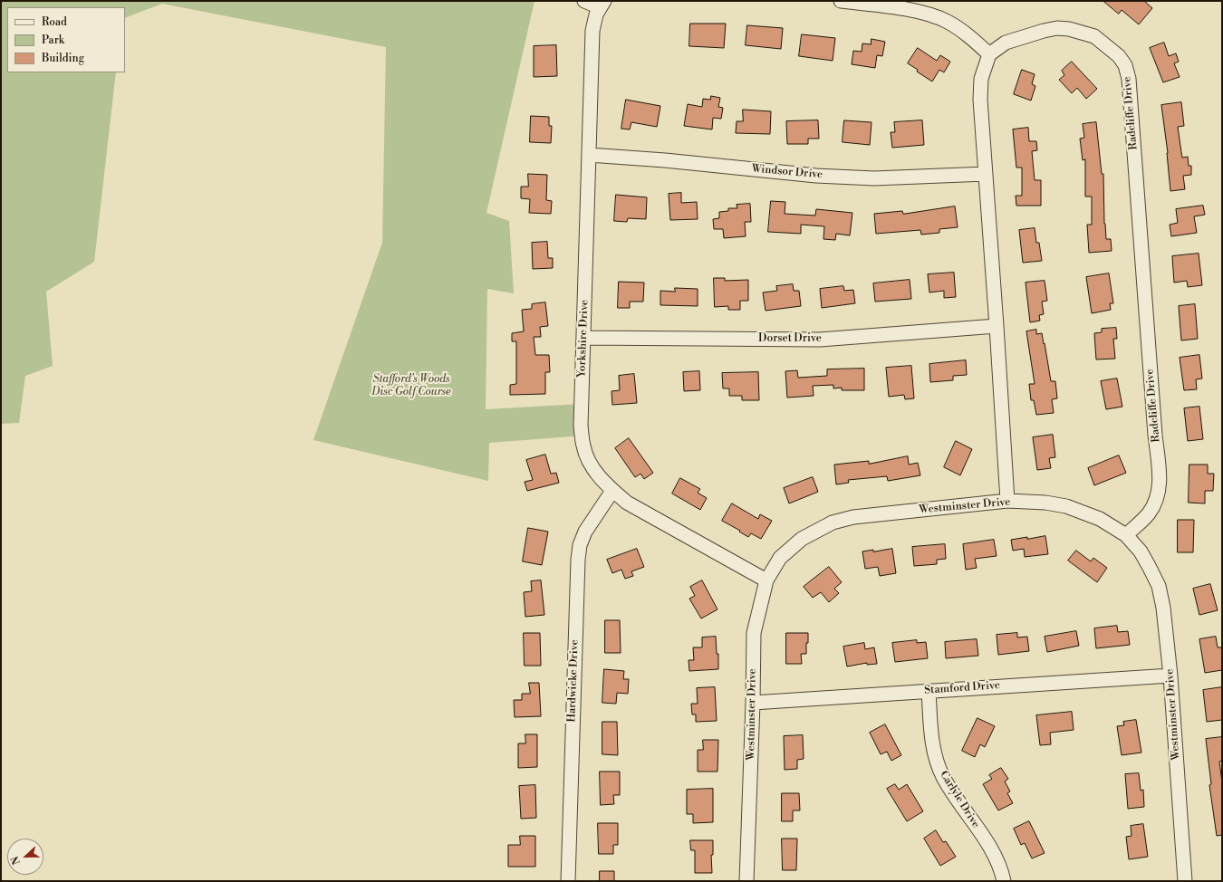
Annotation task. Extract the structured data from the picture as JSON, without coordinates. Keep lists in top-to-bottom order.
{
  "streets": {
    "street": [
      "Radcliffe Drive",
      "Windsor Drive",
      "Yorkshire Drive",
      "Dorset Drive",
      "Westminster Drive",
      "Hardwicke Drive",
      "Stamford Drive",
      "Carlyle Drive"
    ]
  },
  "crossings": [
    ["Radcliffe Drive", "Westminster Drive"],
    ["Windsor Drive", "Yorkshire Drive"],
    ["Yorkshire Drive", "Dorset Drive"],
    ["Yorkshire Drive", "Westminster Drive"],
    ["Yorkshire Drive", "Hardwicke Drive"],
    ["Westminster Drive", "Stamford Drive"],
    ["Stamford Drive", "Carlyle Drive"]
  ],
  "parks": ["Stafford's Woods Disc Golf Course"],
  "legend": ["Road", "Park", "Building"],
  "north": "left"
}
